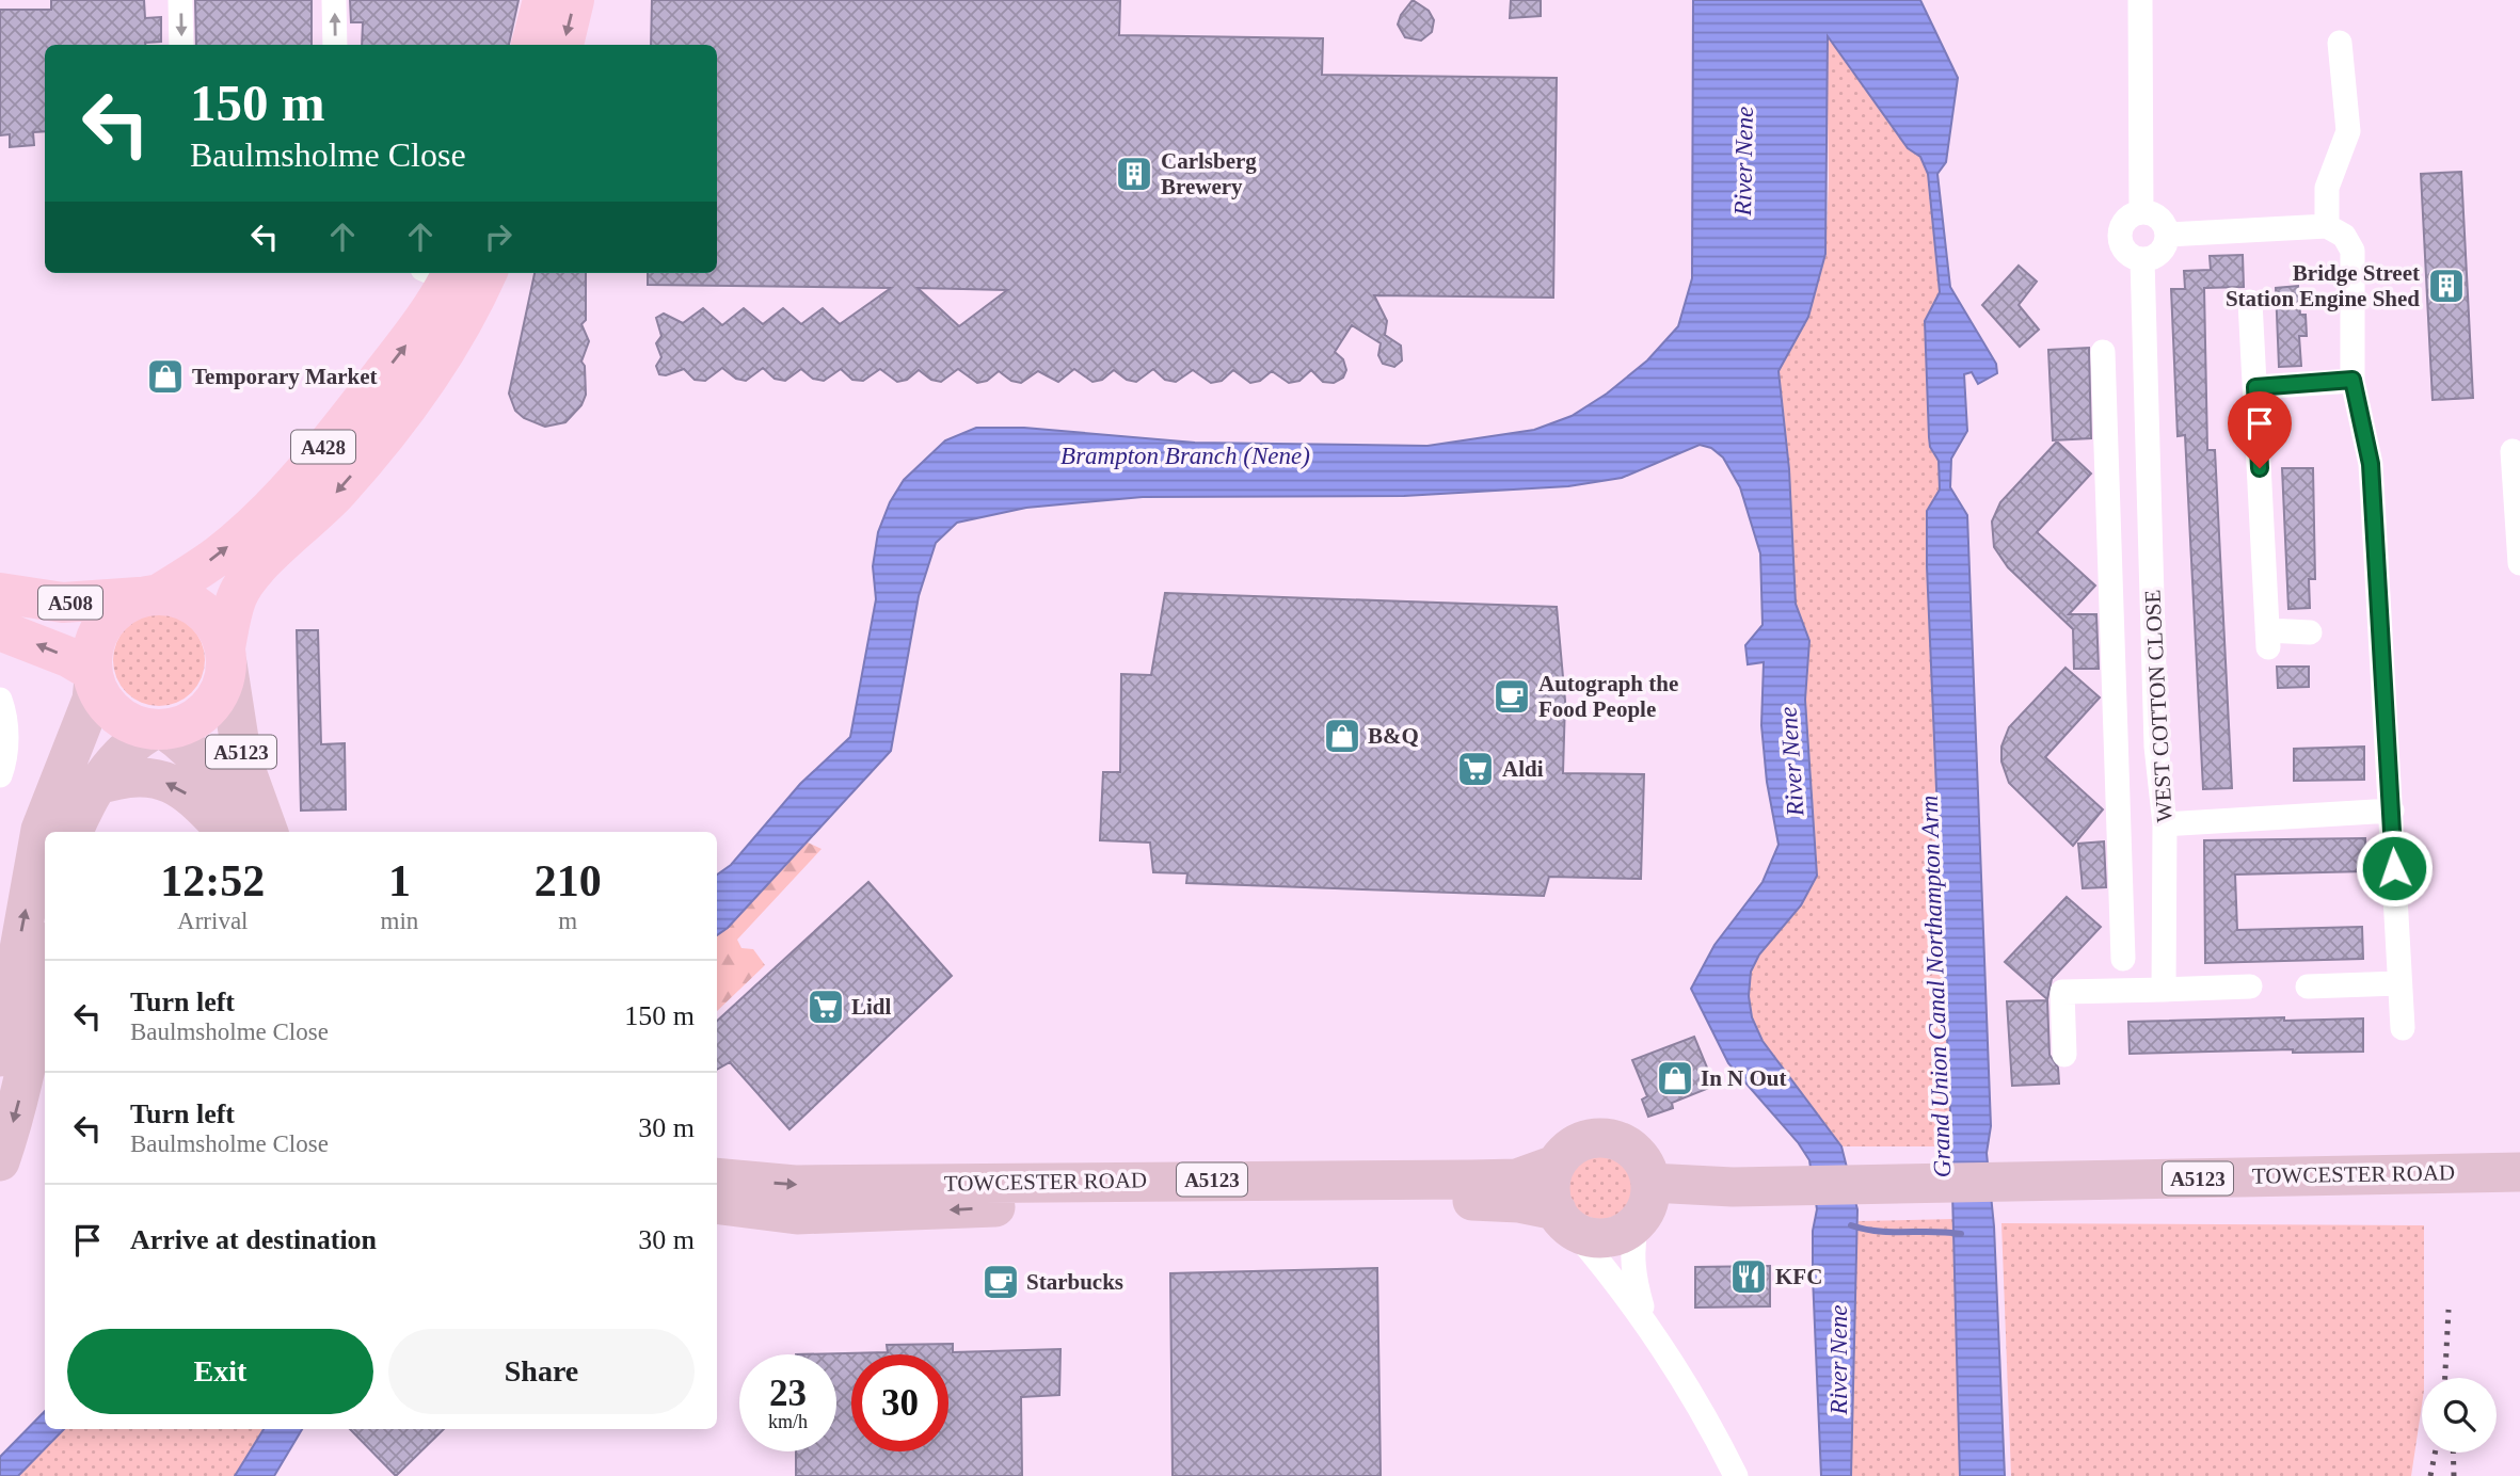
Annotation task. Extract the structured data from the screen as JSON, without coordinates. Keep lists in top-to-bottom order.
{
  "streets": {
    "highway": ["A428", "A508"],
    "main road": ["A5123", "TOWCESTER ROAD"],
    "street": ["WEST COTTON CLOSE"]
  },
  "crossings": [
    ["A428", "A508"],
    ["A428", "A5123"],
    ["A508", "A5123"],
    ["A5123", "TOWCESTER ROAD"]
  ],
  "water": ["River Nene", "Brampton Branch (Nene)", "Grand Union Canal Northampton Arm"],
  "places": {
    "building": ["Carlsberg Brewery", "Bridge Street Station Engine Shed"],
    "shop": ["Temporary Market", "B&Q", "In N Out"],
    "cafe": ["Autograph the Food People", "Starbucks"],
    "supermarket": ["Aldi", "Lidl"],
    "restaurant": ["KFC"]
  },
  "page": {
    "turn": ["150 m", "Baulmsholme Close"],
    "eta": [
      "12:52",
      "Arrival",
      "1",
      "min",
      "210",
      "m"
    ],
    "list": [
      {
        "name": "Turn left",
        "note": "Baulmsholme Close",
        "value": "150 m"
      },
      {
        "name": "Turn left",
        "note": "Baulmsholme Close",
        "value": "30 m"
      },
      {
        "name": "Arrive at destination",
        "value": "30 m"
      }
    ],
    "buttons": ["Exit", "Share"],
    "speed": "23 km/h",
    "limit": "30"
  }
}
